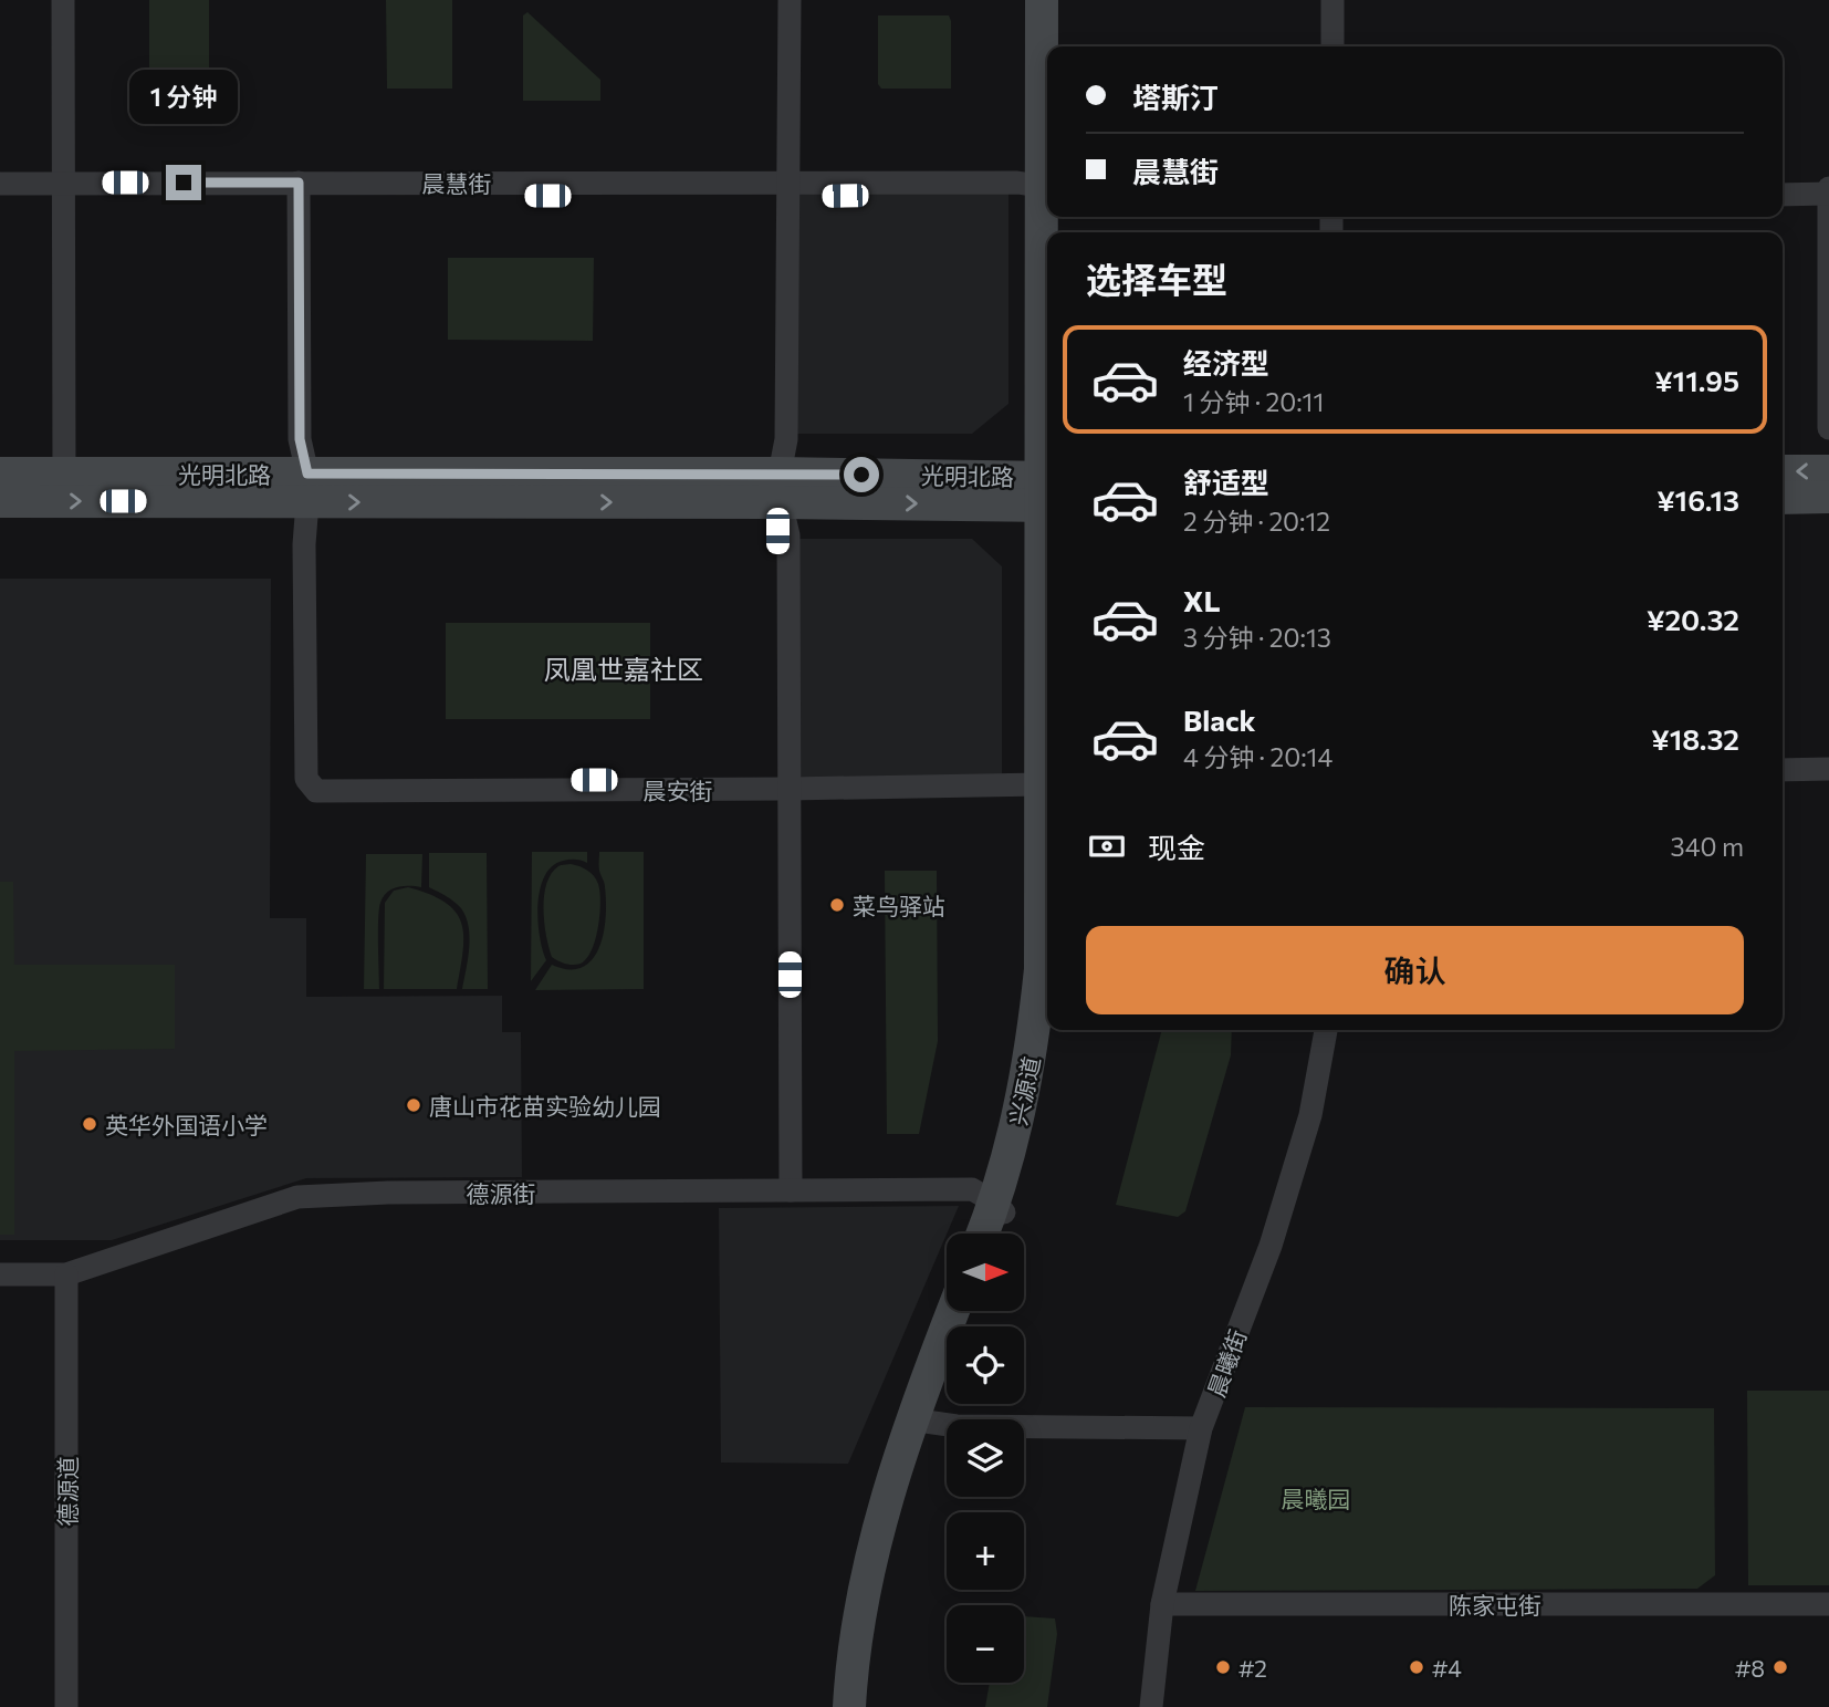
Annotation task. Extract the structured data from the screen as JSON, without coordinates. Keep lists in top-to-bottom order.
{
  "streets": {
    "main road": ["光明北路", "兴源道"],
    "street": [
      "晨慧街",
      "晨安街",
      "德源街",
      "晨曦街",
      "德源道",
      "陈家屯街"
    ]
  },
  "crossings": [
    ["光明北路", "晨安街"],
    ["光明北路", "兴源道"],
    ["晨安街", "兴源道"],
    ["兴源道", "德源街"],
    ["德源街", "德源道"],
    ["晨曦街", "陈家屯街"]
  ],
  "districts": ["凤凰世嘉社区"],
  "parks": ["晨曦园"],
  "places": [
    "菜鸟驿站",
    "唐山市花苗实验幼儿园",
    "英华外国语小学",
    "#2",
    "#4",
    "#8"
  ],
  "north": "right",
  "page": {
    "banner": ["塔斯汀", "晨慧街"],
    "bubble": "1 分钟",
    "heading": "选择车型",
    "list": [
      {
        "name": "经济型",
        "note": "1 分钟 · 20:11",
        "value": "¥11.95"
      },
      {
        "name": "舒适型",
        "note": "2 分钟 · 20:12",
        "value": "¥16.13"
      },
      {
        "name": "XL",
        "note": "3 分钟 · 20:13",
        "value": "¥20.32"
      },
      {
        "name": "Black",
        "note": "4 分钟 · 20:14",
        "value": "¥18.32"
      }
    ],
    "pay": ["现金", "340 m"],
    "buttons": "确认",
    "map_buttons": ["+", "−"]
  }
}
